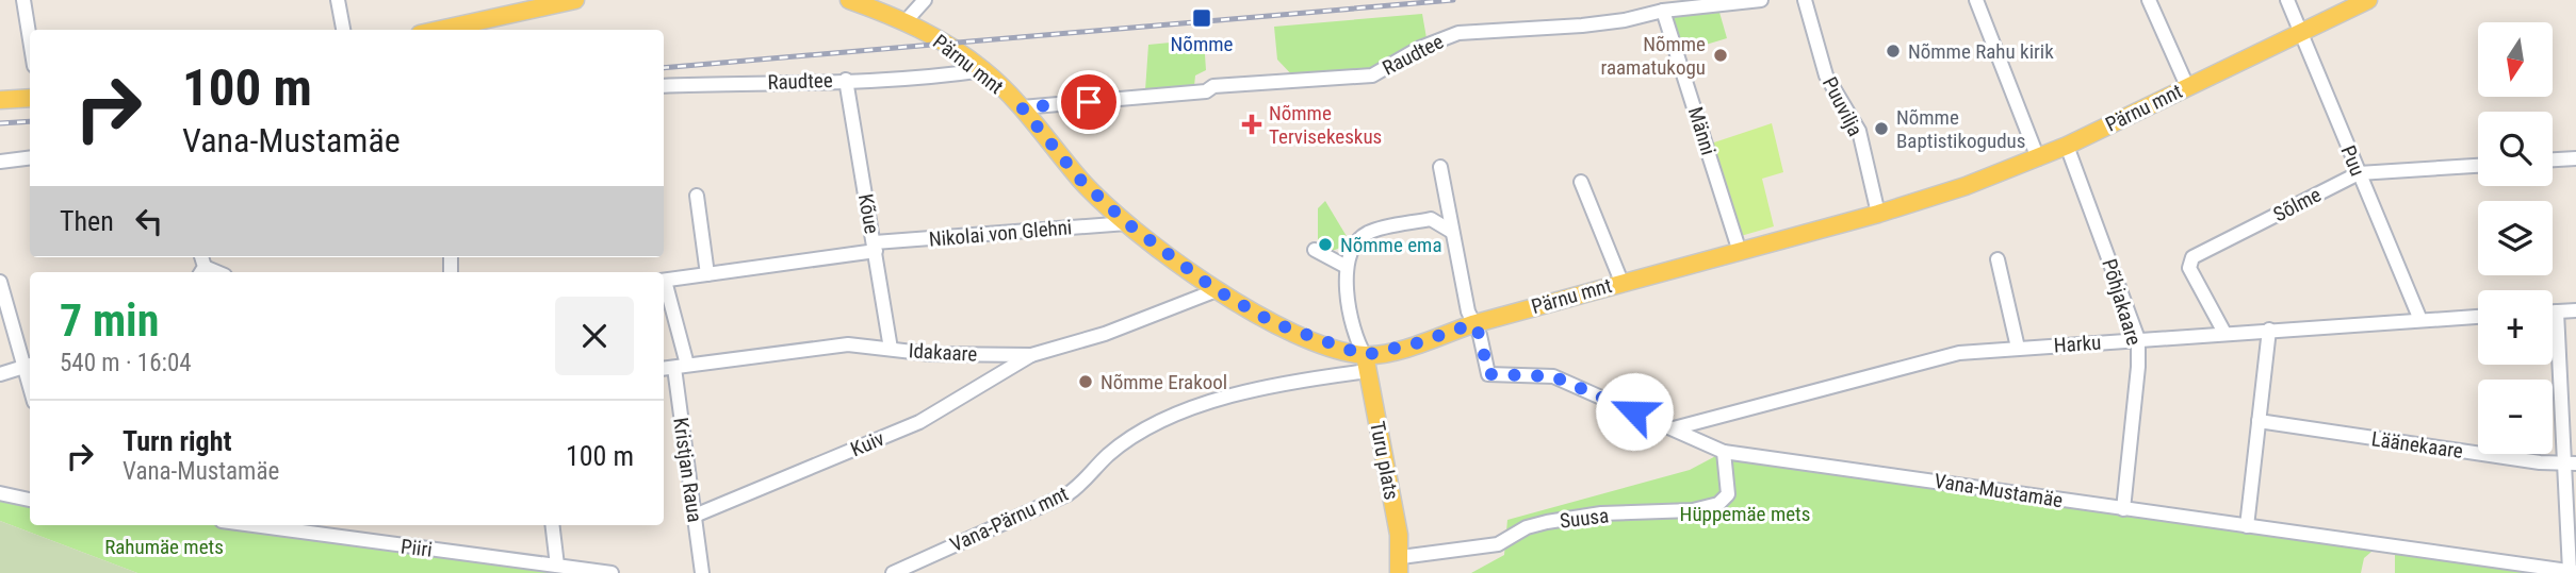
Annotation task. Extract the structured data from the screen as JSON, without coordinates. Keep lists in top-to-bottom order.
{
  "streets": {
    "main road": ["Pärnu mnt", "Turu plats"],
    "street": [
      "Raudtee",
      "Puuvilja",
      "Männi",
      "Puu",
      "Sõlme",
      "Kõue",
      "Nikolai von Glehni",
      "Põhjakaare",
      "Harku",
      "Idakaare",
      "Kuiv",
      "Läänekaare",
      "Kristjan Raua",
      "Vana-Mustamäe",
      "Suusa",
      "Vana-Pärnu mnt",
      "Piiri"
    ]
  },
  "crossings": [
    ["Raudtee", "Pärnu mnt"],
    ["Raudtee", "Männi"],
    ["Raudtee", "Kõue"],
    ["Pärnu mnt", "Puuvilja"],
    ["Pärnu mnt", "Männi"],
    ["Pärnu mnt", "Puu"],
    ["Pärnu mnt", "Nikolai von Glehni"],
    ["Pärnu mnt", "Põhjakaare"],
    ["Pärnu mnt", "Idakaare"],
    ["Pärnu mnt", "Turu plats"],
    ["Pärnu mnt", "Vana-Mustamäe"],
    ["Pärnu mnt", "Vana-Pärnu mnt"],
    ["Puu", "Sõlme"],
    ["Puu", "Harku"],
    ["Sõlme", "Harku"],
    ["Kõue", "Nikolai von Glehni"],
    ["Kõue", "Idakaare"],
    ["Põhjakaare", "Harku"],
    ["Põhjakaare", "Vana-Mustamäe"],
    ["Harku", "Vana-Mustamäe"],
    ["Idakaare", "Kuiv"],
    ["Idakaare", "Kristjan Raua"],
    ["Kuiv", "Kristjan Raua"],
    ["Turu plats", "Suusa"],
    ["Turu plats", "Vana-Pärnu mnt"],
    ["Vana-Mustamäe", "Suusa"]
  ],
  "parks": ["Hüppemäe mets", "Rahumäe mets"],
  "places": {
    "transit": ["Nõmme"],
    "other": [
      "Nõmme Rahu kirik",
      "Nõmme raamatukogu",
      "Nõmme Baptistikogudus",
      "Nõmme ema",
      "Nõmme Erakool"
    ],
    "health": ["Nõmme Tervisekeskus"]
  },
  "north": "bottom",
  "page": {
    "map_buttons": ["+", "−"],
    "turn": ["100 m", "Vana-Mustamäe"],
    "then": "Then",
    "heading": ["7 min", "540 m · 16:04"],
    "list": [
      {
        "name": "Turn right",
        "note": "Vana-Mustamäe",
        "value": "100 m"
      }
    ]
  }
}
